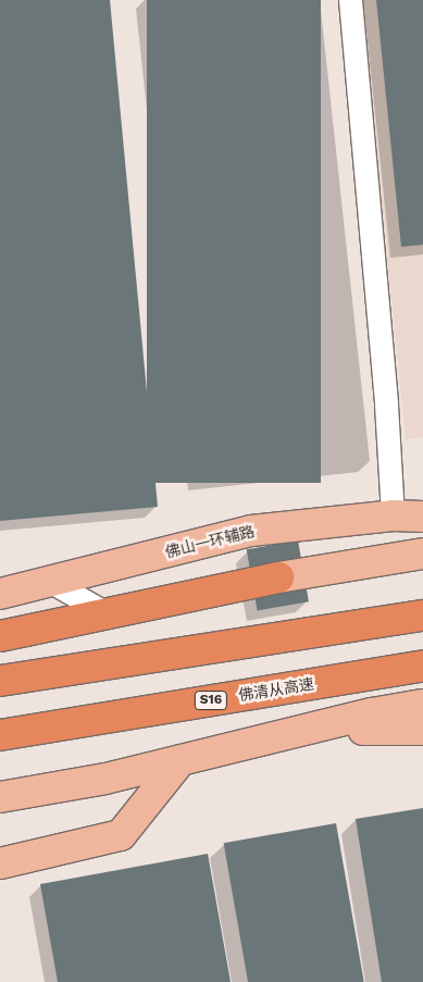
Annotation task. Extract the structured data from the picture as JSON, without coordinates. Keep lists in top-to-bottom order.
{
  "streets": {
    "highway": ["佛清从高速", "S16"],
    "main road": ["佛山一环辅路"]
  }
}
